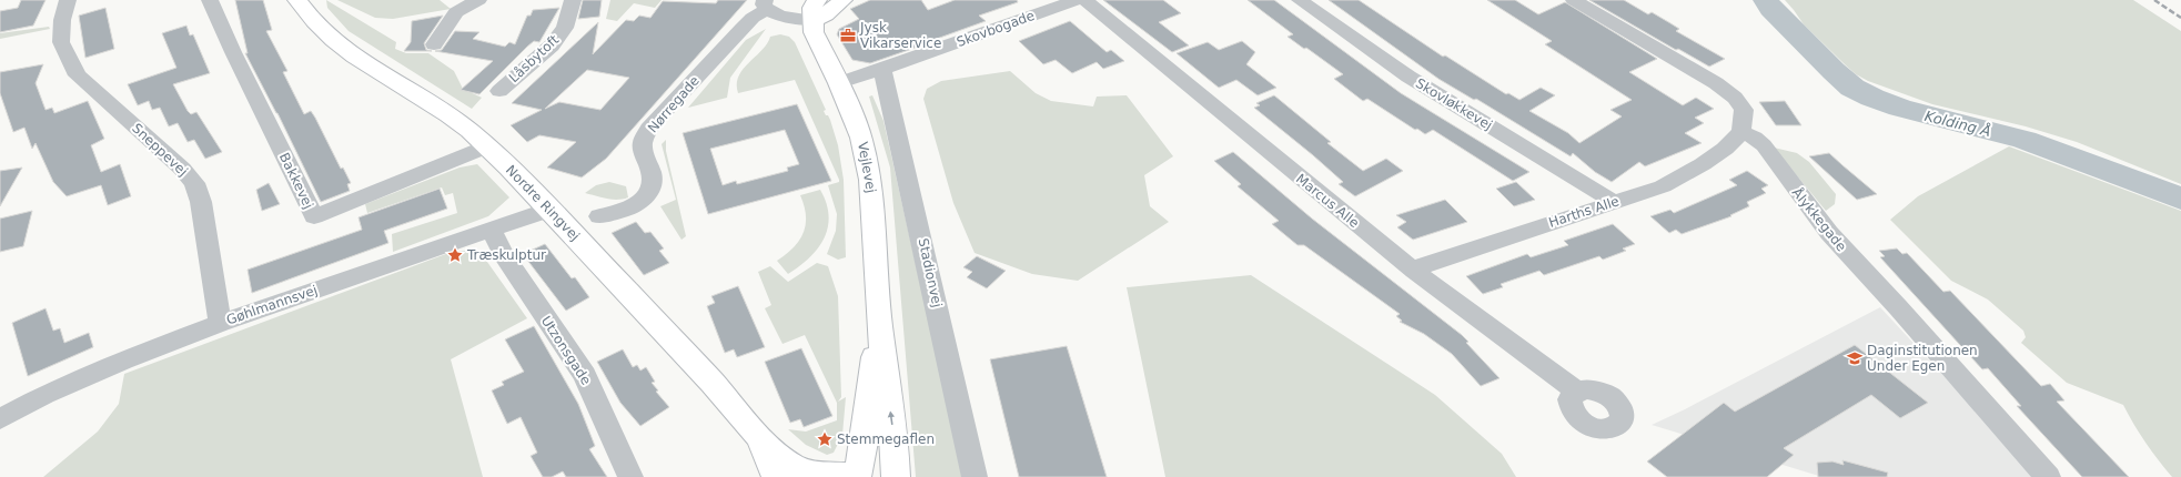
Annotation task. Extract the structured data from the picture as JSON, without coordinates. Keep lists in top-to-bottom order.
{
  "streets": {
    "main road": ["Vejlevej", "Nordre Ringvej"],
    "street": [
      "Skovbogade",
      "Låsbytoft",
      "Nørregade",
      "Skovløkkevej",
      "Sneppevej",
      "Bakkevej",
      "Marcus Alle",
      "Harths Alle",
      "Ålykkegade",
      "Stadionvej",
      "Gøhlmannsvej",
      "Utzonsgade"
    ]
  },
  "crossings": [
    ["Skovbogade", "Vejlevej"],
    ["Skovbogade", "Stadionvej"],
    ["Skovløkkevej", "Harths Alle"],
    ["Sneppevej", "Gøhlmannsvej"],
    ["Vejlevej", "Nordre Ringvej"],
    ["Bakkevej", "Nordre Ringvej"],
    ["Marcus Alle", "Harths Alle"],
    ["Nordre Ringvej", "Gøhlmannsvej"],
    ["Harths Alle", "Ålykkegade"],
    ["Gøhlmannsvej", "Utzonsgade"]
  ],
  "water": ["Kolding Å"],
  "places": {
    "office": ["Jysk Vikarservice"],
    "place": ["Træskulptur", "Stemmegaflen"],
    "school or university": ["Daginstitutionen Under Egen"]
  }
}
